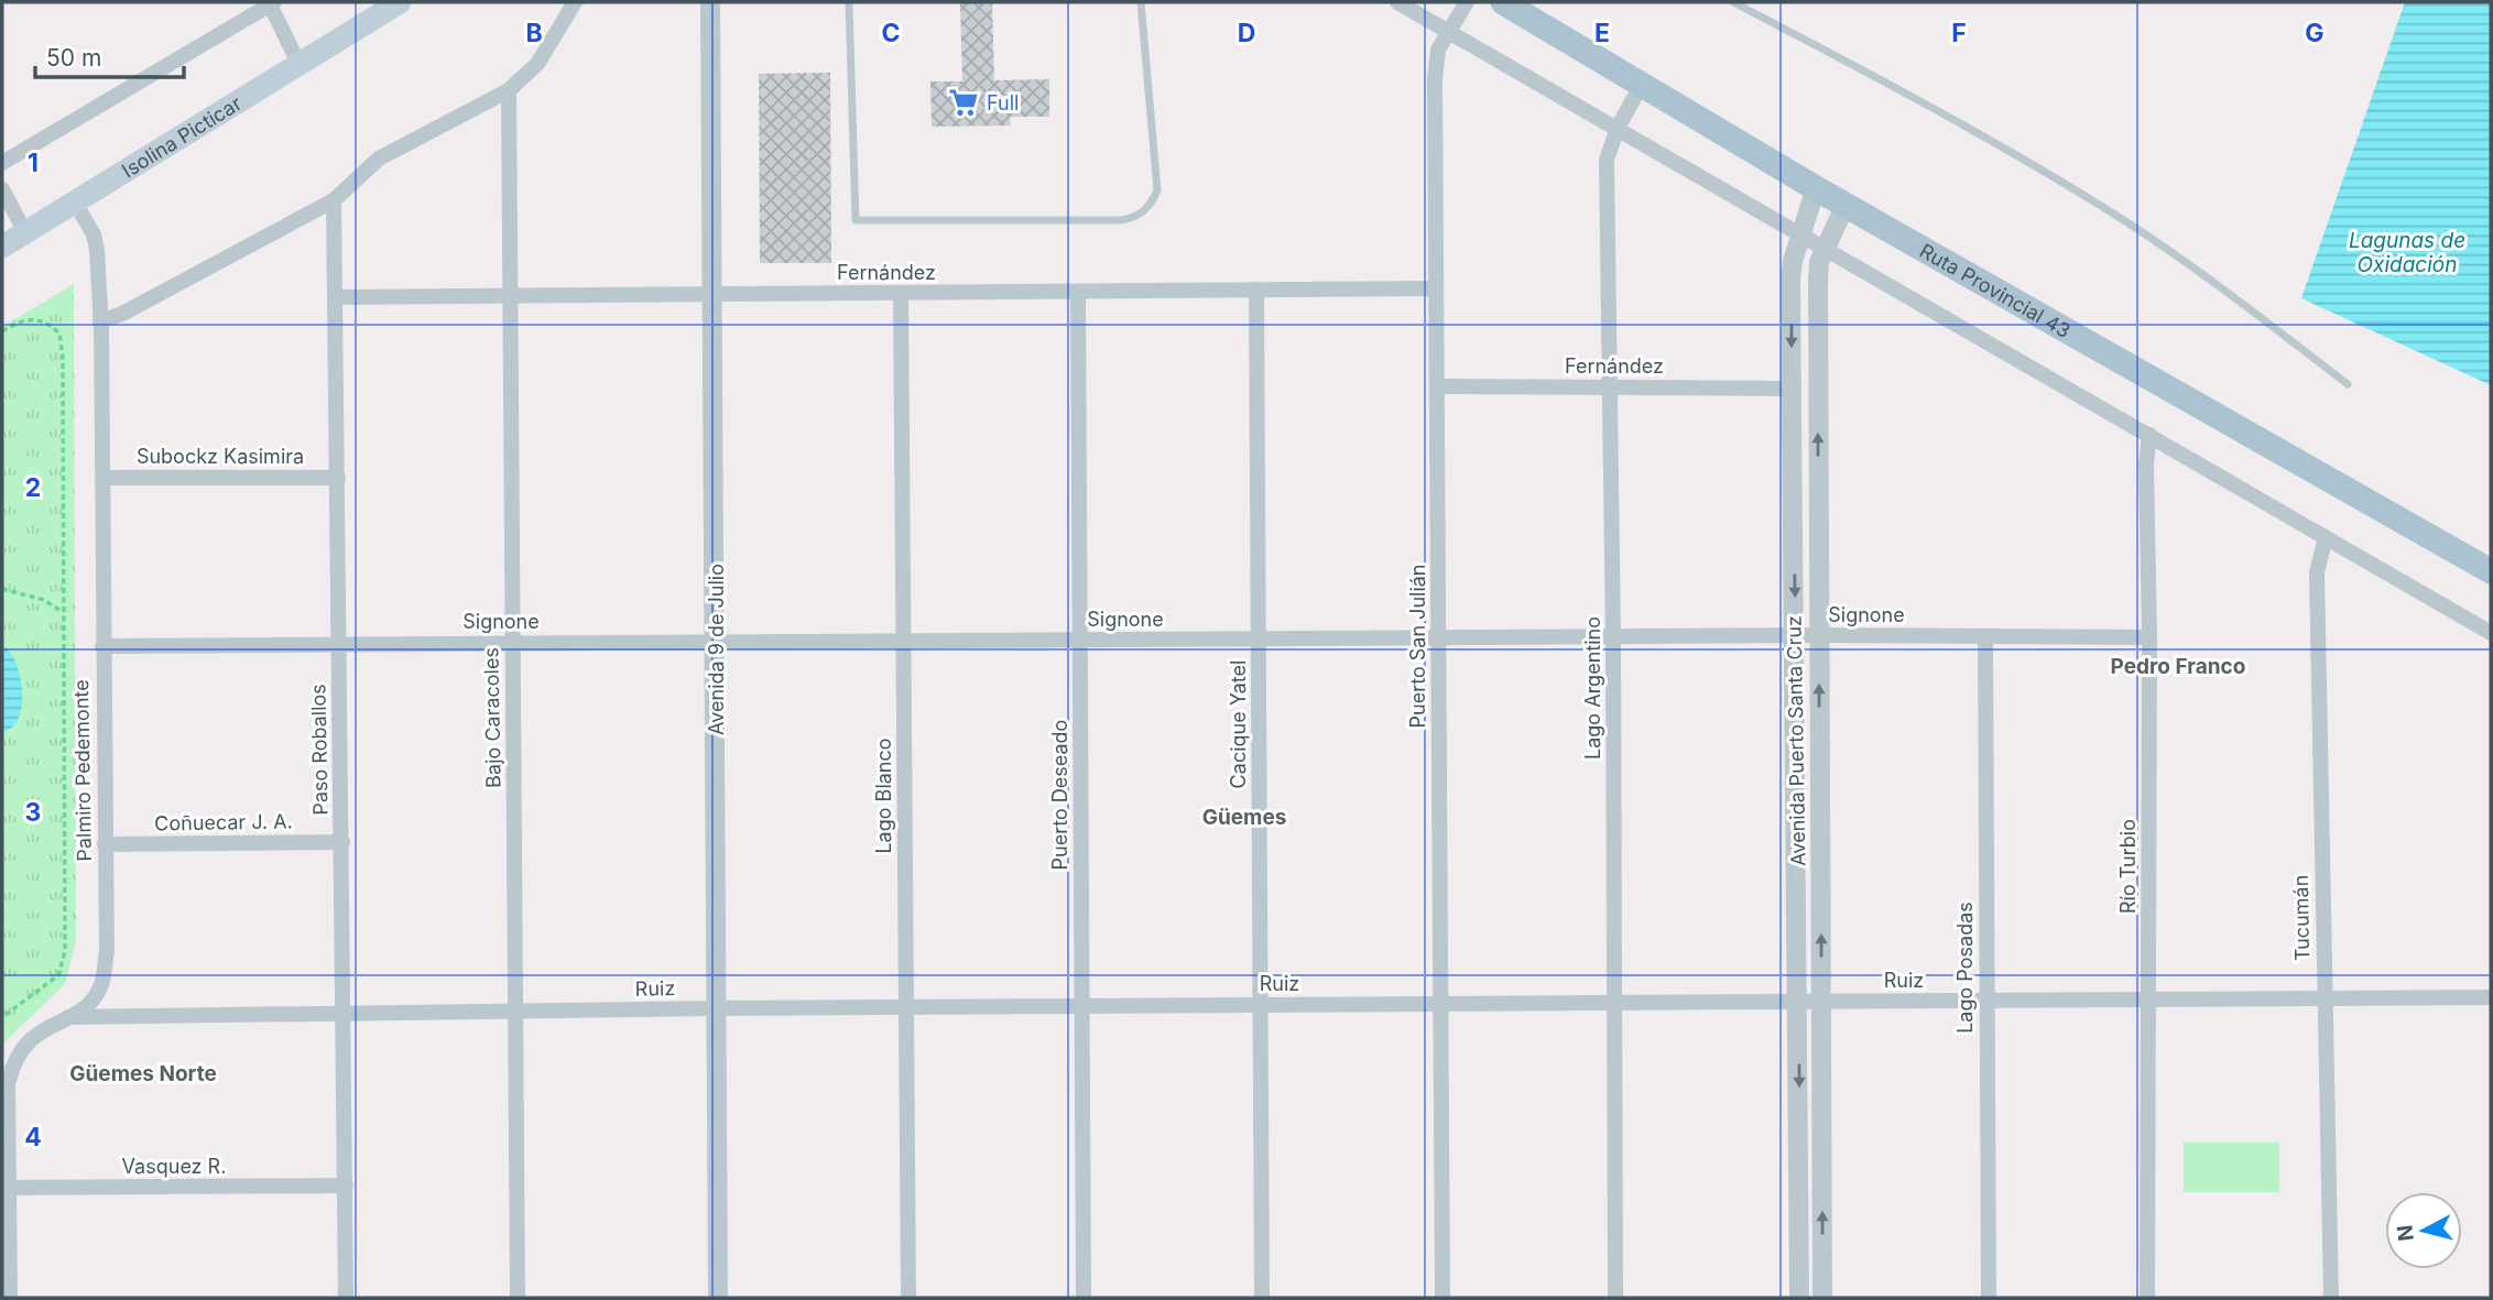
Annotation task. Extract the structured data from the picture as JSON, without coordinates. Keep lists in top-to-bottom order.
{
  "streets": {
    "main road": ["Isolina Picticar", "Ruta Provincial 43"],
    "street": [
      "Fernández",
      "Subockz Kasimira",
      "Signone",
      "Puerto San Julián",
      "Avenida 9 de Julio",
      "Lago Argentino",
      "Bajo Caracoles",
      "Cacique Yatel",
      "Avenida Puerto Santa Cruz",
      "Paso Roballos",
      "Palmiro Pedemonte",
      "Puerto Deseado",
      "Lago Blanco",
      "Coñuecar J. A.",
      "Río Turbio",
      "Tucumán",
      "Lago Posadas",
      "Ruiz",
      "Vasquez R."
    ]
  },
  "crossings": [
    ["Isolina Picticar", "Palmiro Pedemonte"],
    ["Fernández", "Puerto San Julián"],
    ["Fernández", "Avenida 9 de Julio"],
    ["Fernández", "Lago Argentino"],
    ["Fernández", "Bajo Caracoles"],
    ["Fernández", "Cacique Yatel"],
    ["Fernández", "Avenida Puerto Santa Cruz"],
    ["Fernández", "Paso Roballos"],
    ["Fernández", "Puerto Deseado"],
    ["Fernández", "Lago Blanco"],
    ["Ruta Provincial 43", "Lago Argentino"],
    ["Ruta Provincial 43", "Avenida Puerto Santa Cruz"],
    ["Subockz Kasimira", "Paso Roballos"],
    ["Subockz Kasimira", "Palmiro Pedemonte"],
    ["Signone", "Puerto San Julián"],
    ["Signone", "Avenida 9 de Julio"],
    ["Signone", "Lago Argentino"],
    ["Signone", "Bajo Caracoles"],
    ["Signone", "Cacique Yatel"],
    ["Signone", "Avenida Puerto Santa Cruz"],
    ["Signone", "Paso Roballos"],
    ["Signone", "Palmiro Pedemonte"],
    ["Signone", "Puerto Deseado"],
    ["Signone", "Lago Blanco"],
    ["Signone", "Río Turbio"],
    ["Signone", "Lago Posadas"],
    ["Puerto San Julián", "Ruiz"],
    ["Avenida 9 de Julio", "Ruiz"],
    ["Lago Argentino", "Ruiz"],
    ["Bajo Caracoles", "Ruiz"],
    ["Cacique Yatel", "Ruiz"],
    ["Avenida Puerto Santa Cruz", "Ruiz"],
    ["Paso Roballos", "Coñuecar J. A."],
    ["Paso Roballos", "Ruiz"],
    ["Paso Roballos", "Vasquez R."],
    ["Palmiro Pedemonte", "Coñuecar J. A."],
    ["Palmiro Pedemonte", "Ruiz"],
    ["Palmiro Pedemonte", "Vasquez R."],
    ["Puerto Deseado", "Ruiz"],
    ["Lago Blanco", "Ruiz"],
    ["Río Turbio", "Ruiz"],
    ["Tucumán", "Ruiz"],
    ["Lago Posadas", "Ruiz"]
  ],
  "districts": ["Pedro Franco", "Güemes", "Güemes Norte"],
  "water": ["Lagunas de Oxidación"],
  "places": {
    "supermarket": ["Full"]
  },
  "scale_bar": "50 m",
  "north": "left",
  "grid": {
    "columns": [
      "B",
      "C",
      "D",
      "E",
      "F",
      "G"
    ],
    "rows": [
      "1",
      "2",
      "3",
      "4"
    ]
  }
}
